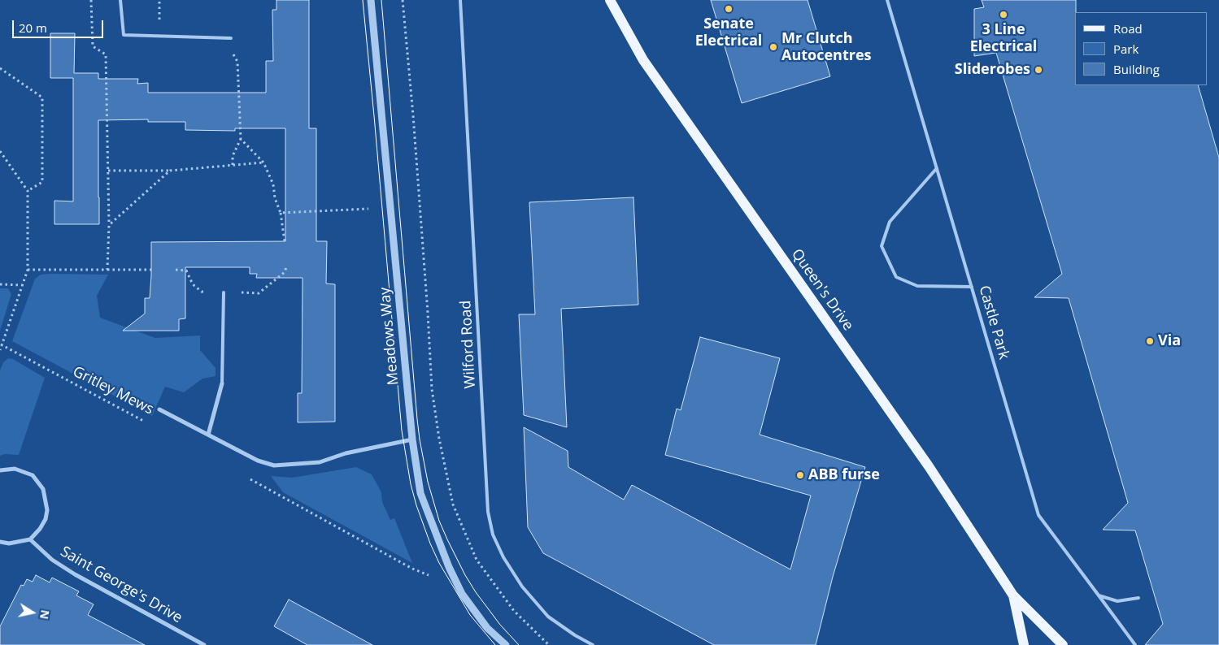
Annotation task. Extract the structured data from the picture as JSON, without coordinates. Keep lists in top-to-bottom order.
{
  "streets": {
    "main road": ["Queen's Drive"],
    "street": ["Meadows Way", "Gritley Mews", "Saint George's Drive"],
    "lane": ["Castle Park", "Wilford Road"]
  },
  "crossings": [
    ["Meadows Way", "Gritley Mews"]
  ],
  "places": [
    "Senate Electrical",
    "3 Line Electrical",
    "Mr Clutch Autocentres",
    "Sliderobes",
    "Via",
    "ABB furse"
  ],
  "legend": ["Road", "Park", "Building"],
  "scale_bar": "20 m",
  "north": "right"
}
